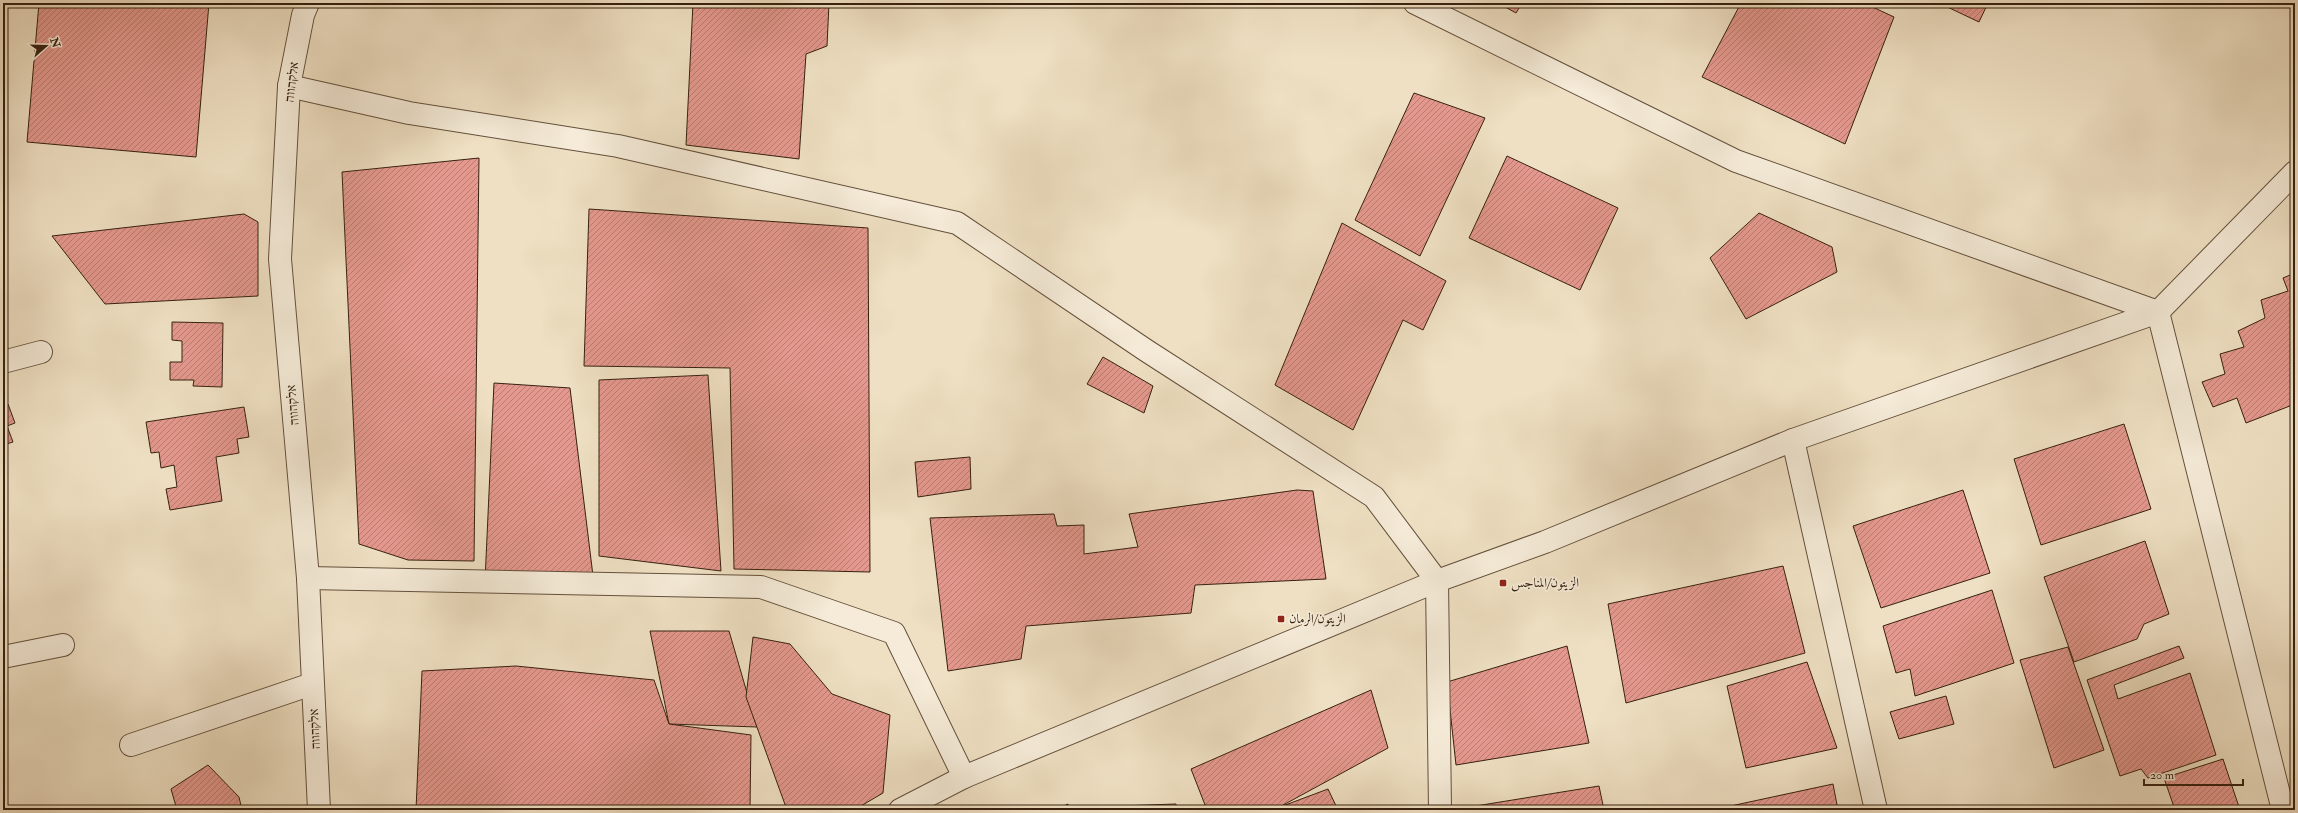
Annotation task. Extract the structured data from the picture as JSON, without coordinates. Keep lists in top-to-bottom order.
{
  "streets": {
    "street": ["אלקהווה"]
  },
  "places": {
    "transit": ["الزيتون/المناجس", "الزيتون/الرمان"]
  },
  "scale_bar": "20 m",
  "north": "right"
}
